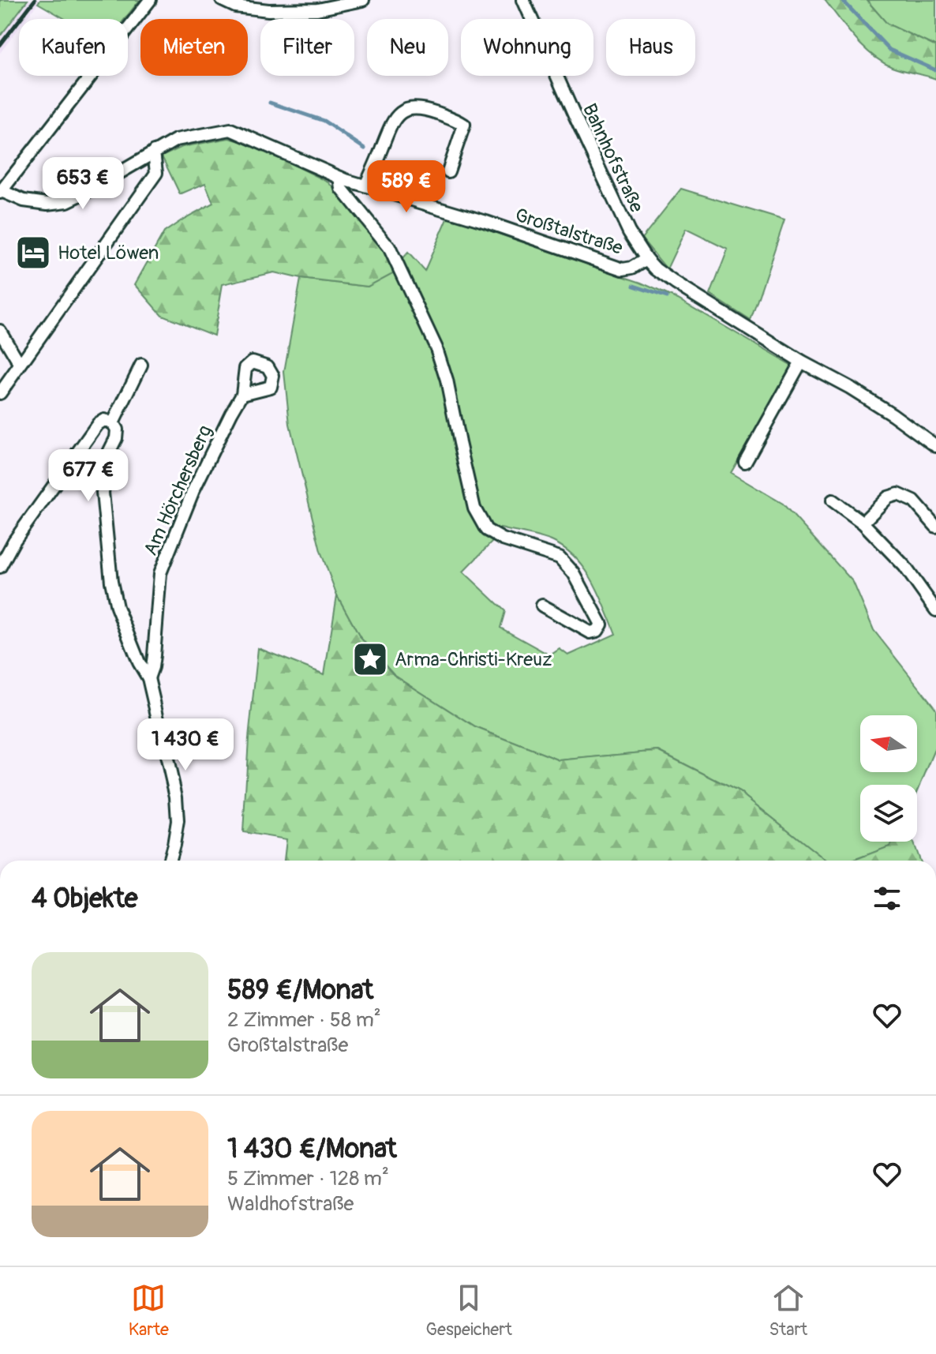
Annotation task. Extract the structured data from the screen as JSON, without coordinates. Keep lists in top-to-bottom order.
{
  "streets": {
    "street": ["Bahnhofstraße", "Großtalstraße", "Am Hörchersberg"]
  },
  "crossings": [
    ["Bahnhofstraße", "Großtalstraße"]
  ],
  "places": {
    "hotel": ["Hotel Löwen"],
    "place": ["Arma-Christi-Kreuz"]
  },
  "north": "left",
  "page": {
    "chip": [
      "Kaufen",
      "Mieten",
      "Filter",
      "Neu",
      "Wohnung",
      "Haus"
    ],
    "price": [
      "653 €",
      "589 €",
      "677 €",
      "1 430 €"
    ],
    "heading": "4 Objekte",
    "list": [
      {
        "name": "589 €/Monat",
        "note": "2 Zimmer · 58 m² · Großtalstraße"
      },
      {
        "name": "1 430 €/Monat",
        "note": "5 Zimmer · 128 m² · Waldhofstraße"
      }
    ],
    "tabs": ["Karte", "Gespeichert", "Start"]
  }
}
